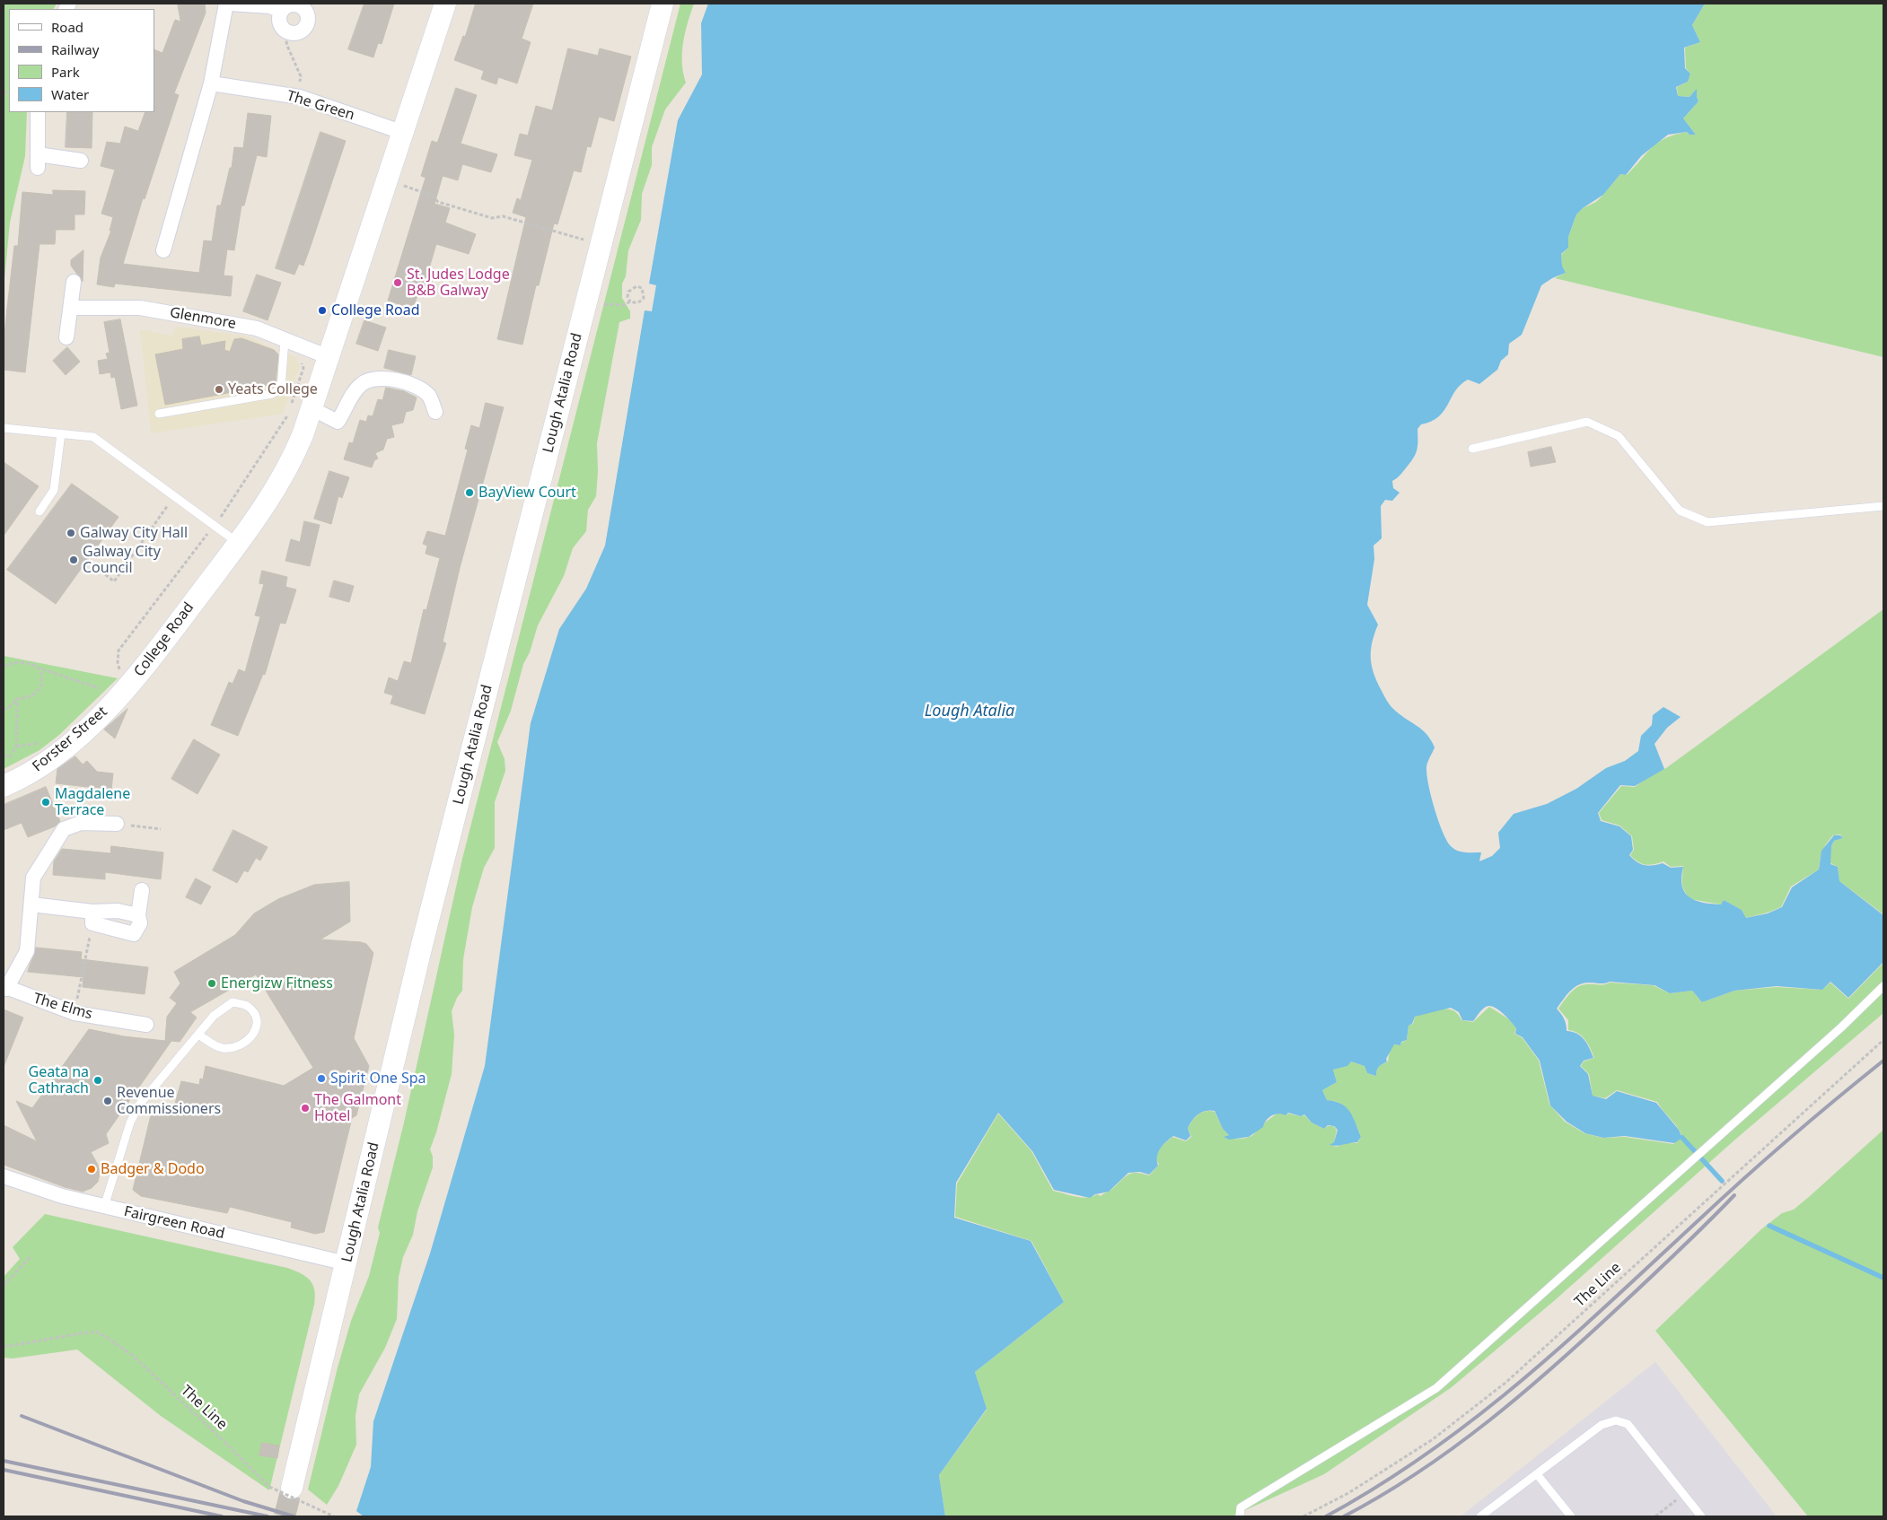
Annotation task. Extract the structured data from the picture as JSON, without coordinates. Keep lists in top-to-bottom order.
{
  "streets": {
    "street": [
      "The Green",
      "Glenmore",
      "Lough Atalia Road",
      "College Road",
      "Forster Street",
      "The Elms",
      "Fairgreen Road"
    ],
    "path": ["The Line"]
  },
  "crossings": [
    ["The Green", "College Road"],
    ["Glenmore", "College Road"],
    ["Lough Atalia Road", "Fairgreen Road"],
    ["College Road", "Forster Street"]
  ],
  "water": ["Lough Atalia"],
  "places": [
    "St. Judes Lodge B&B Galway",
    "College Road",
    "Yeats College",
    "BayView Court",
    "Galway City Hall",
    "Galway City Council",
    "Magdalene Terrace",
    "Energizw Fitness",
    "Spirit One Spa",
    "Geata na Cathrach",
    "Revenue Commissioners",
    "The Galmont Hotel",
    "Badger & Dodo"
  ],
  "legend": [
    "Road",
    "Railway",
    "Park",
    "Water"
  ]
}
